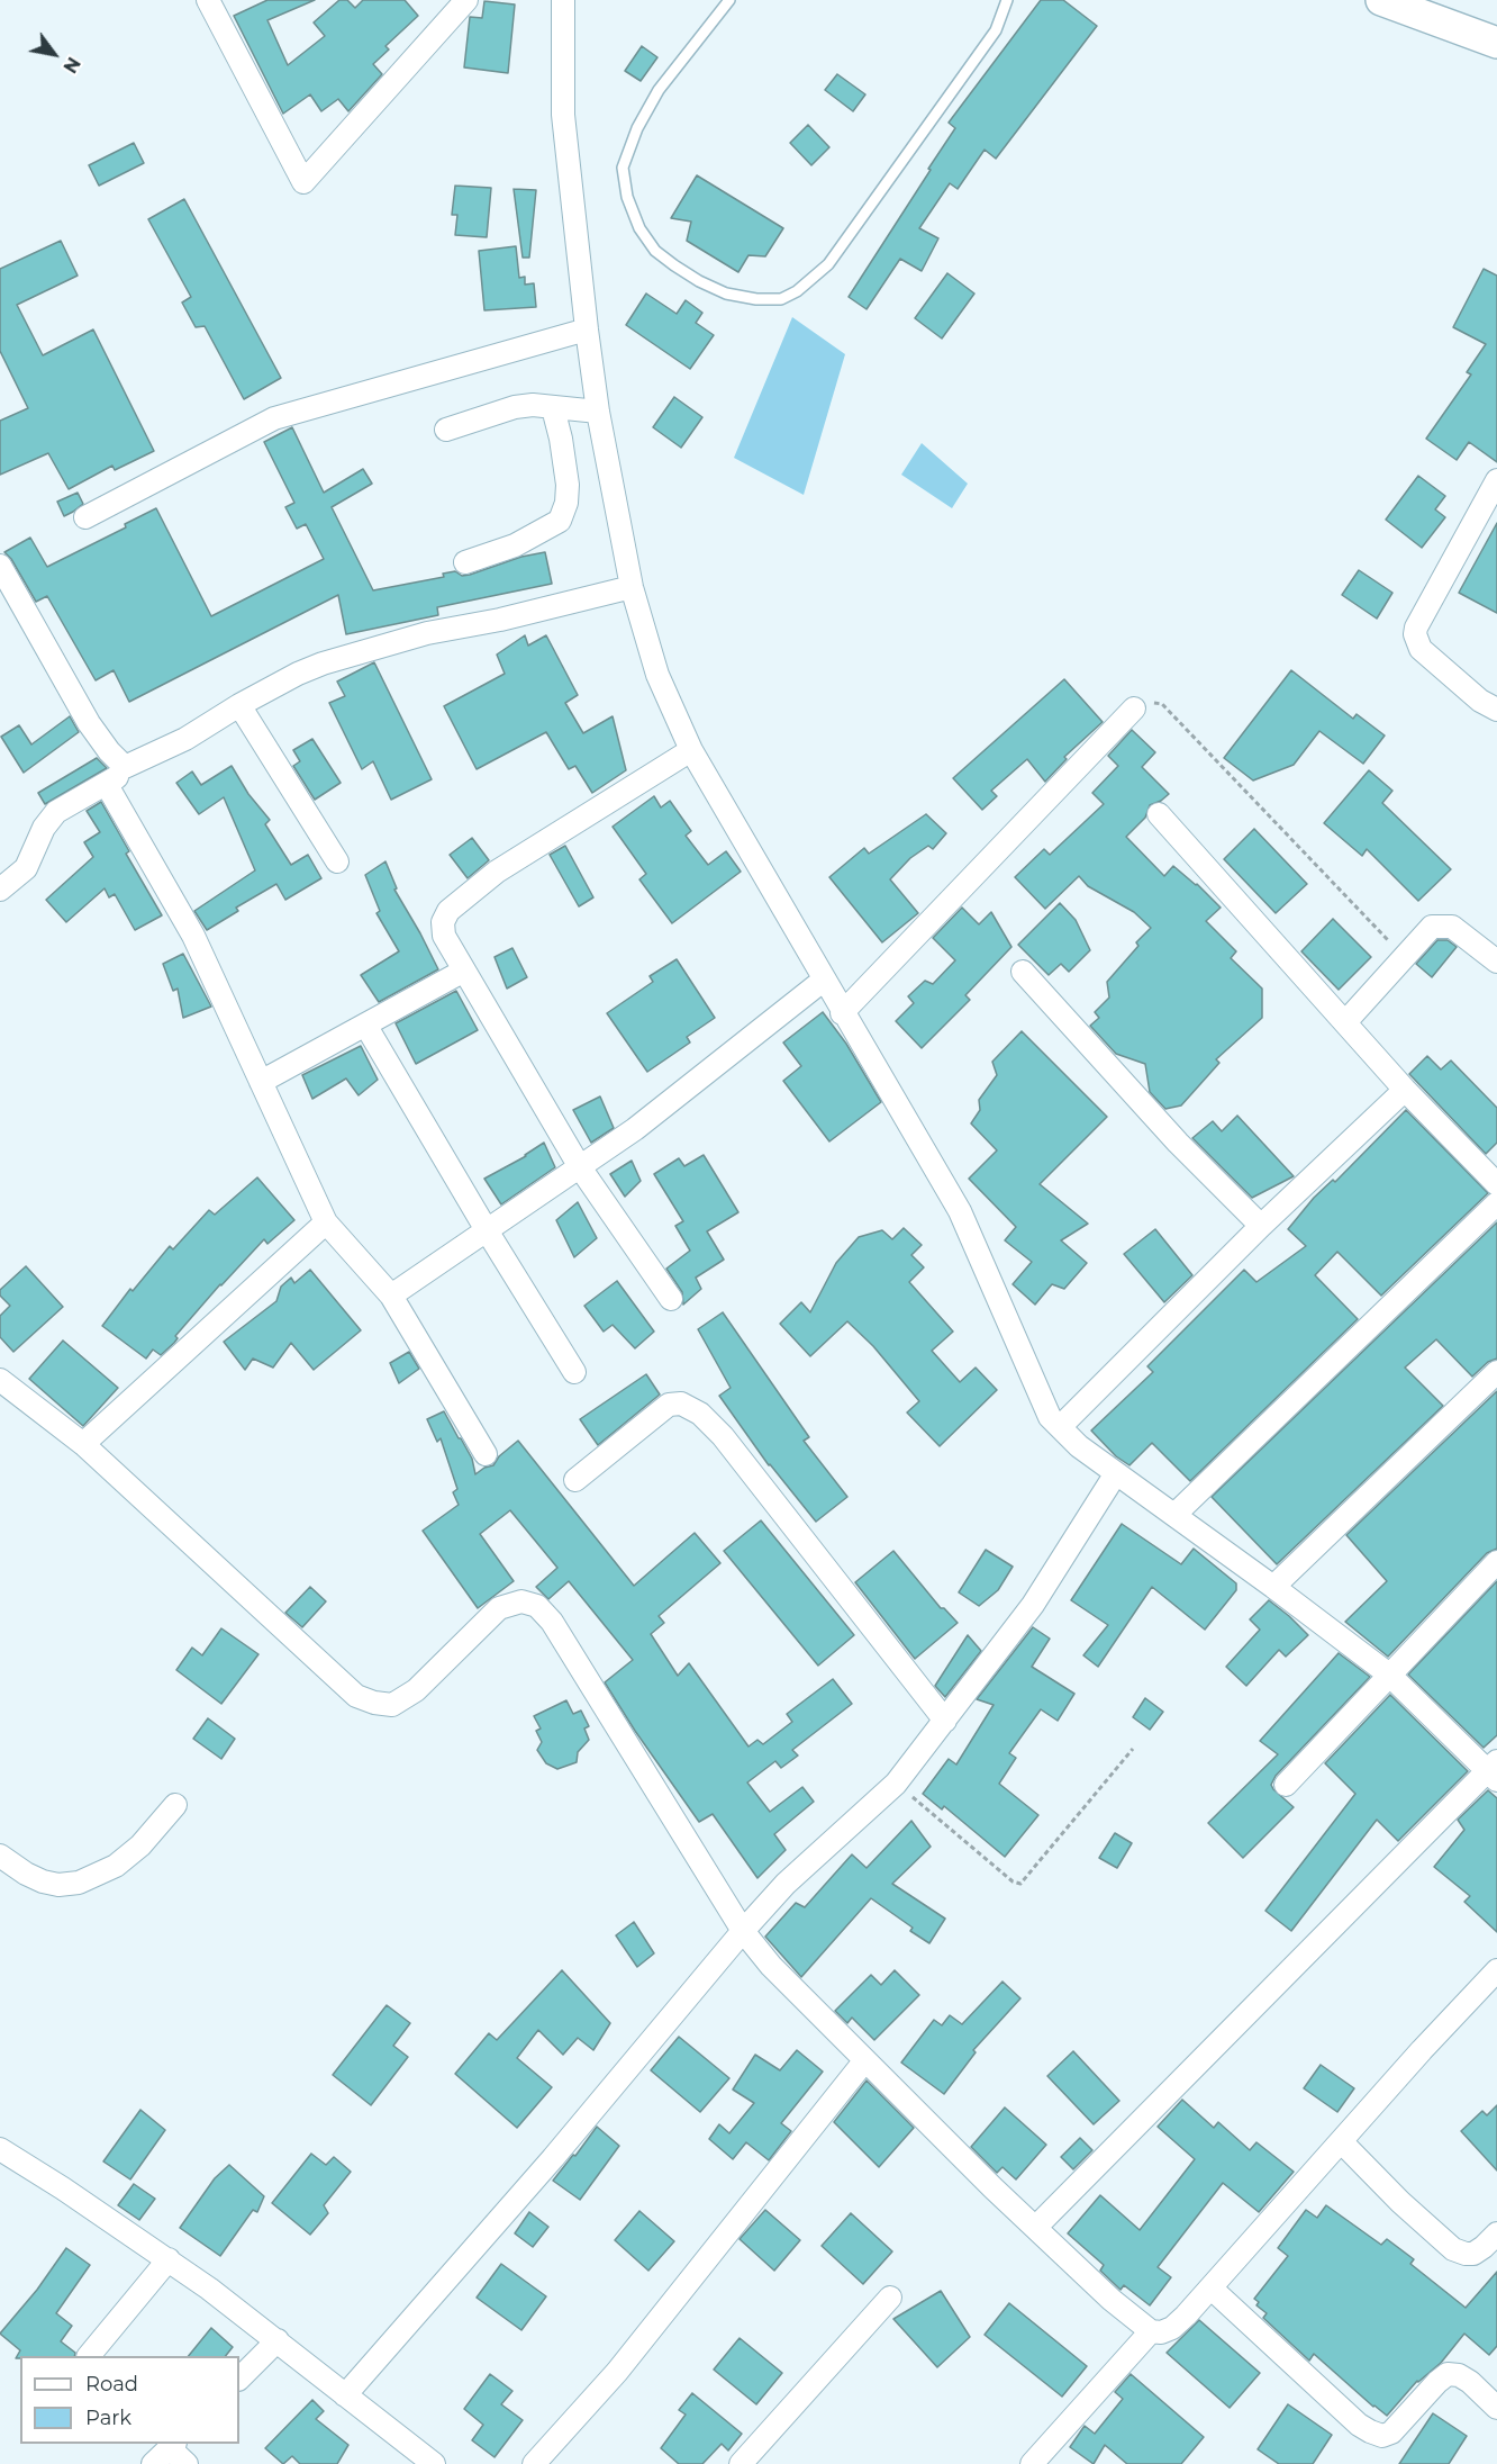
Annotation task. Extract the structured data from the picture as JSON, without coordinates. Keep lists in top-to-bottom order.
{
  "legend": ["Road", "Park"],
  "north": "bottom right"
}
